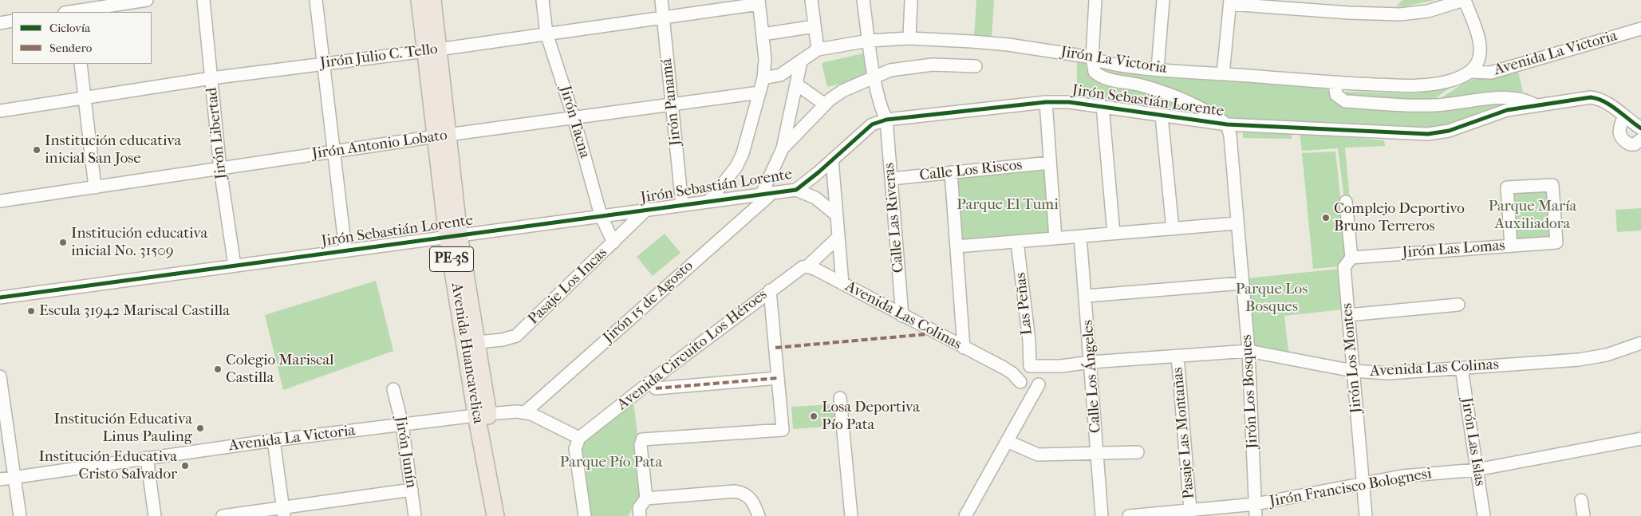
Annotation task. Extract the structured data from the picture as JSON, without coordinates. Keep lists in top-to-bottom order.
{
  "streets": {
    "highway": ["PE-3S", "Avenida Huancavelica"],
    "street": [
      "Avenida La Victoria",
      "Jirón Julio C. Tello",
      "Jirón La Victoria",
      "Jirón Sebastián Lorente",
      "Jirón Panamá",
      "Jirón Tacna",
      "Jirón Libertad",
      "Jirón Antonio Lobato",
      "Calle Los Riscos",
      "Calle Las Riveras",
      "Jirón Las Lomas",
      "Pasaje Los Incas",
      "Jirón 15 de Agosto",
      "Las Peñas",
      "Avenida Las Colinas",
      "Avenida Circuito Los Héroes",
      "Jirón Los Montes",
      "Calle Los Ángeles",
      "Jirón Los Bosques",
      "Pasaje Las Montañas",
      "Jirón Las Islas",
      "Jirón Junín",
      "Jirón Francisco Bolognesi"
    ]
  },
  "crossings": [
    ["Avenida La Victoria", "Jirón La Victoria"],
    ["Avenida La Victoria", "Jirón 15 de Agosto"],
    ["Avenida La Victoria", "Avenida Circuito Los Héroes"],
    ["Avenida La Victoria", "Avenida Huancavelica"],
    ["Avenida La Victoria", "Jirón Junín"],
    ["Jirón Julio C. Tello", "Jirón Panamá"],
    ["Jirón Julio C. Tello", "Jirón Tacna"],
    ["Jirón Julio C. Tello", "Jirón Libertad"],
    ["Jirón Julio C. Tello", "Avenida Huancavelica"],
    ["Jirón La Victoria", "Calle Las Riveras"],
    ["Jirón Sebastián Lorente", "Jirón Panamá"],
    ["Jirón Sebastián Lorente", "Jirón Tacna"],
    ["Jirón Sebastián Lorente", "Jirón Libertad"],
    ["Jirón Sebastián Lorente", "Calle Las Riveras"],
    ["Jirón Sebastián Lorente", "Pasaje Los Incas"],
    ["Jirón Sebastián Lorente", "Jirón 15 de Agosto"],
    ["Jirón Sebastián Lorente", "Avenida Huancavelica"],
    ["Jirón Sebastián Lorente", "Jirón Los Bosques"],
    ["Jirón Panamá", "Jirón Antonio Lobato"],
    ["Jirón Tacna", "Jirón Antonio Lobato"],
    ["Jirón Tacna", "Pasaje Los Incas"],
    ["Jirón Libertad", "Jirón Antonio Lobato"],
    ["Jirón Antonio Lobato", "Avenida Huancavelica"],
    ["Calle Los Riscos", "Calle Las Riveras"],
    ["Calle Las Riveras", "Avenida Las Colinas"],
    ["Jirón Las Lomas", "Jirón Los Montes"],
    ["Pasaje Los Incas", "Avenida Huancavelica"],
    ["Las Peñas", "Avenida Las Colinas"],
    ["Avenida Las Colinas", "Avenida Circuito Los Héroes"],
    ["Avenida Las Colinas", "Jirón Los Montes"],
    ["Avenida Las Colinas", "Calle Los Ángeles"],
    ["Avenida Las Colinas", "Jirón Los Bosques"],
    ["Avenida Las Colinas", "Pasaje Las Montañas"],
    ["Avenida Las Colinas", "Jirón Las Islas"],
    ["Jirón Los Montes", "Jirón Francisco Bolognesi"],
    ["Jirón Los Bosques", "Jirón Francisco Bolognesi"],
    ["Pasaje Las Montañas", "Jirón Francisco Bolognesi"],
    ["Jirón Las Islas", "Jirón Francisco Bolognesi"]
  ],
  "parks": [
    "Parque El Tumi",
    "Parque María Auxiliadora",
    "Parque Los Bosques",
    "Parque Pío Pata"
  ],
  "places": [
    "Institución educativa inicial San Jose",
    "Complejo Deportivo Bruno Terreros",
    "Institución educativa inicial No. 31509",
    "Escula 31942 Mariscal Castilla",
    "Colegio Mariscal Castilla",
    "Losa Deportiva Pío Pata",
    "Institución Educativa Linus Pauling",
    "Institución Educativa Cristo Salvador"
  ],
  "legend": ["Ciclovía", "Sendero"]
}
